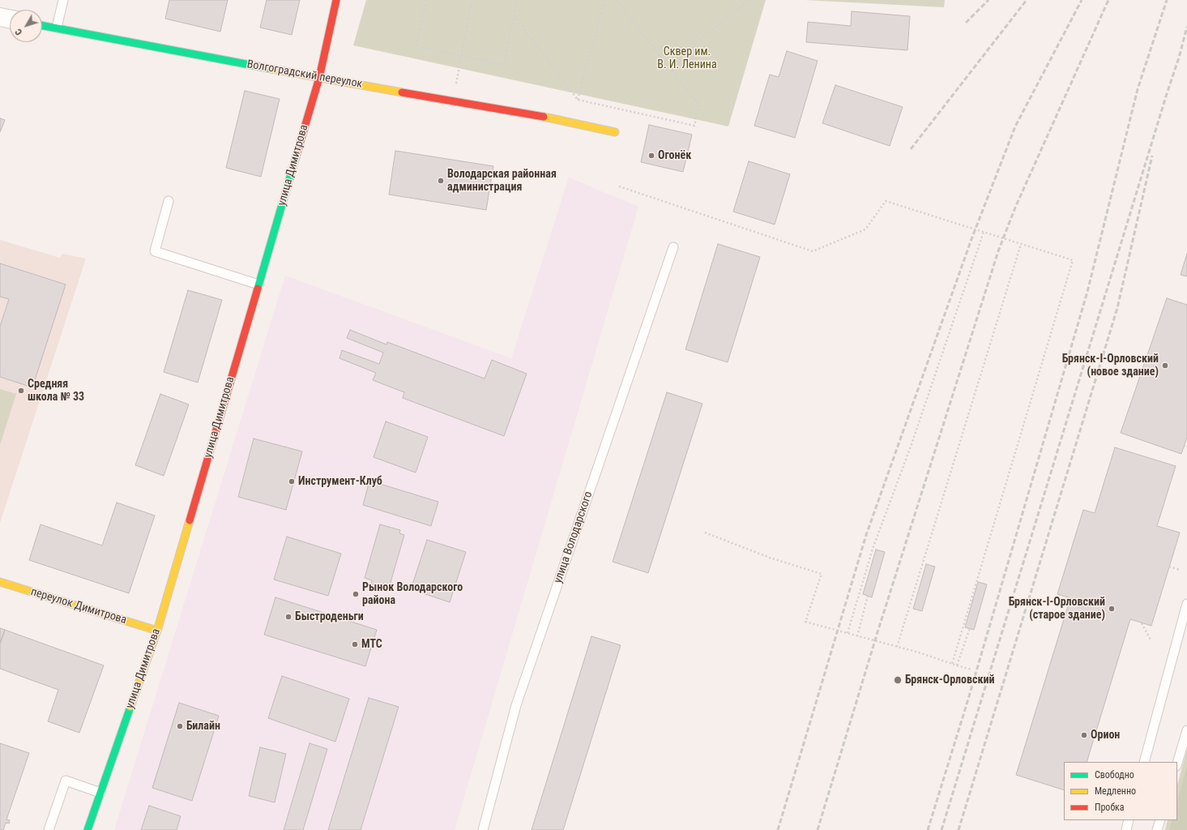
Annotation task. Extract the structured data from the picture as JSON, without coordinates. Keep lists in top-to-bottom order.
{
  "streets": {
    "main road": ["Волгоградский переулок", "улица Димитрова", "переулок Димитрова"],
    "lane": ["улица Володарского"]
  },
  "crossings": [
    ["Волгоградский переулок", "улица Димитрова"],
    ["улица Димитрова", "переулок Димитрова"]
  ],
  "parks": ["Сквер им. В. И. Ленина"],
  "places": [
    "Огонёк",
    "Володарская районная администрация",
    "Брянск-I-Орловский (новое здание)",
    "Средняя школа № 33",
    "Инструмент-Клуб",
    "Рынок Володарского района",
    "Брянск-I-Орловский (старое здание)",
    "Быстроденьги",
    "МТС",
    "Брянск-Орловский",
    "Билайн",
    "Орион"
  ],
  "legend": ["Свободно", "Медленно", "Пробка"],
  "north": "bottom left"
}
